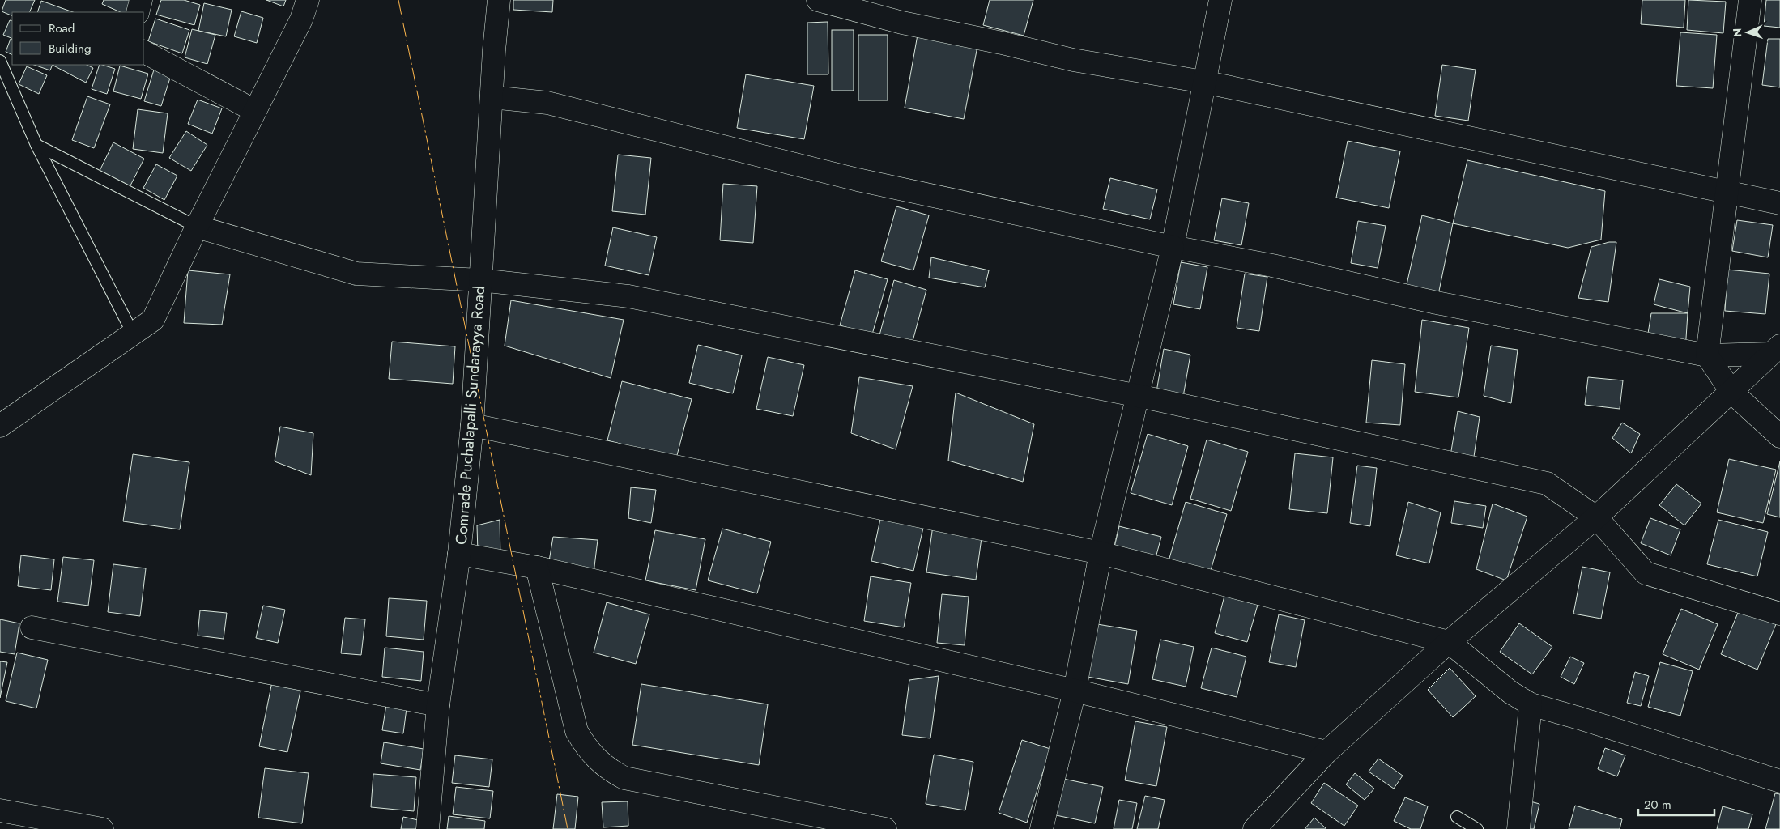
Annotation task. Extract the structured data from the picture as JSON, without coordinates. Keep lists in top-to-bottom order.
{
  "streets": {
    "street": ["Comrade Puchalapalli Sundarayya Road"]
  },
  "legend": ["Road", "Building"],
  "scale_bar": "20 m",
  "north": "left"
}
